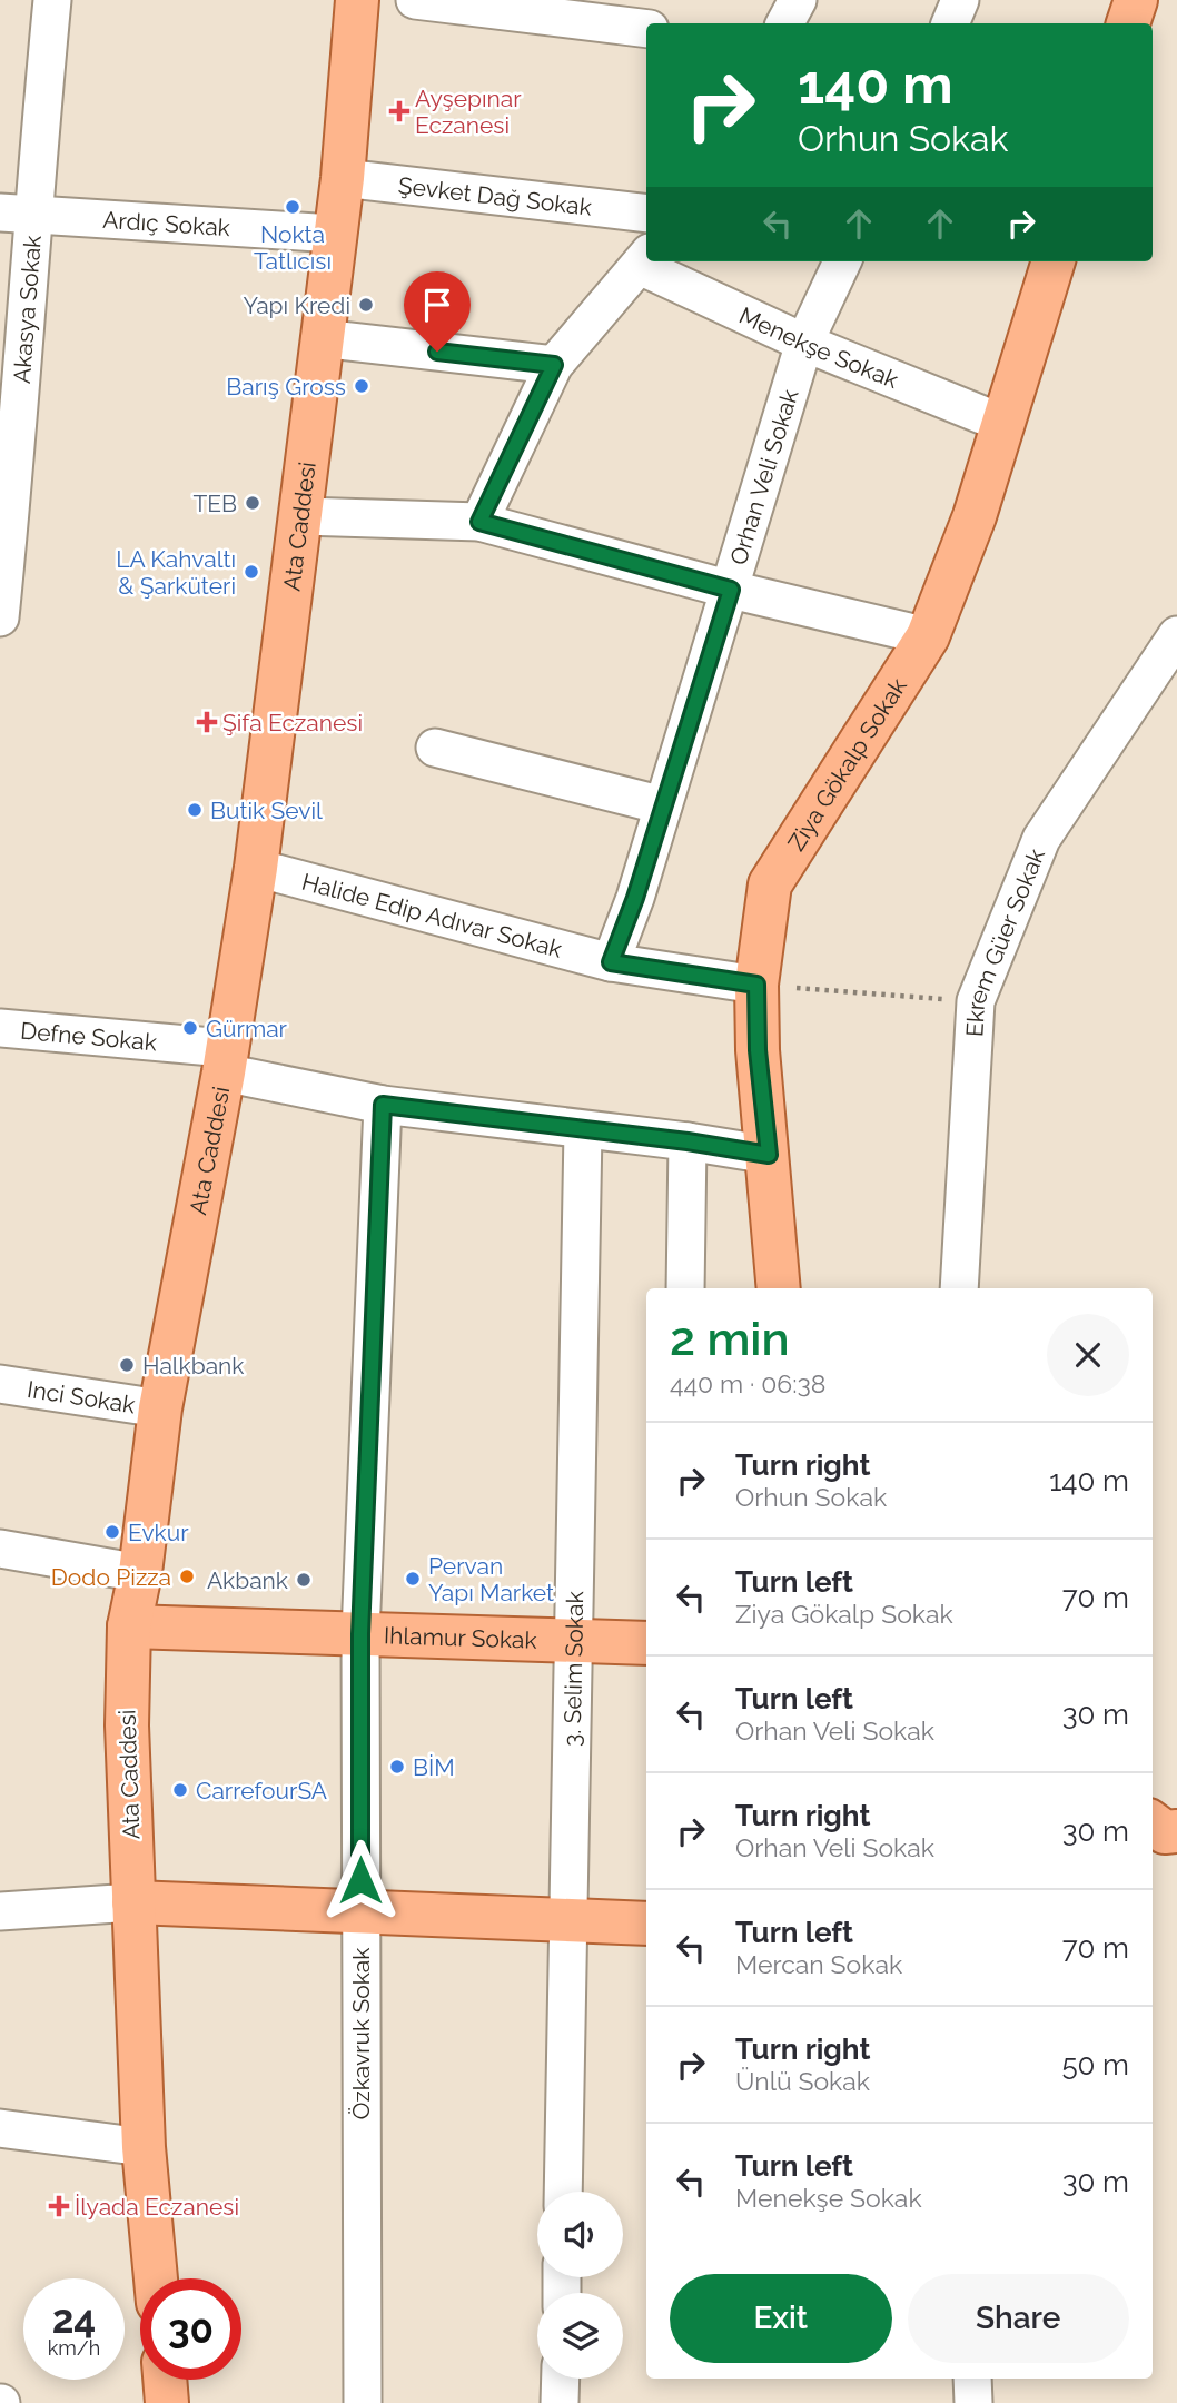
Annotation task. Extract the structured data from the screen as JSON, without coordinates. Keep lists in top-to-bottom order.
{
  "streets": {
    "main road": ["Ata Caddesi", "Ziya Gökalp Sokak", "Ihlamur Sokak"],
    "street": [
      "Şevket Dağ Sokak",
      "Ardıç Sokak",
      "Akasya Sokak",
      "Menekşe Sokak",
      "Orhan Veli Sokak",
      "Halide Edip Adıvar Sokak",
      "Ekrem Güer Sokak",
      "Defne Sokak",
      "Inci Sokak",
      "3. Selim Sokak",
      "Özkavruk Sokak"
    ]
  },
  "crossings": [
    ["Şevket Dağ Sokak", "Ata Caddesi"],
    ["Ardıç Sokak", "Akasya Sokak"],
    ["Ardıç Sokak", "Ata Caddesi"],
    ["Menekşe Sokak", "Orhan Veli Sokak"],
    ["Menekşe Sokak", "Ziya Gökalp Sokak"],
    ["Orhan Veli Sokak", "Halide Edip Adıvar Sokak"],
    ["Ata Caddesi", "Halide Edip Adıvar Sokak"],
    ["Ata Caddesi", "Defne Sokak"],
    ["Ata Caddesi", "Inci Sokak"],
    ["Ata Caddesi", "Ihlamur Sokak"],
    ["Ziya Gökalp Sokak", "Defne Sokak"],
    ["Defne Sokak", "3. Selim Sokak"],
    ["Defne Sokak", "Özkavruk Sokak"],
    ["Ihlamur Sokak", "3. Selim Sokak"],
    ["Ihlamur Sokak", "Özkavruk Sokak"]
  ],
  "places": {
    "health": ["Ayşepınar Eczanesi", "Şifa Eczanesi", "İlyada Eczanesi"],
    "other": [
      "Nokta Tatlıcısı",
      "Yapı Kredi",
      "Barış Gross",
      "TEB",
      "LA Kahvaltı & Şarküteri",
      "Butik Sevil",
      "Gürmar",
      "Halkbank",
      "Evkur",
      "Dodo Pizza",
      "Pervan Yapı Market",
      "Akbank",
      "BİM",
      "CarrefourSA"
    ]
  },
  "page": {
    "turn": ["140 m", "Orhun Sokak"],
    "heading": ["2 min", "440 m · 06:38"],
    "list": [
      {
        "name": "Turn right",
        "note": "Orhun Sokak",
        "value": "140 m"
      },
      {
        "name": "Turn left",
        "note": "Ziya Gökalp Sokak",
        "value": "70 m"
      },
      {
        "name": "Turn left",
        "note": "Orhan Veli Sokak",
        "value": "30 m"
      },
      {
        "name": "Turn right",
        "note": "Orhan Veli Sokak",
        "value": "30 m"
      },
      {
        "name": "Turn left",
        "note": "Mercan Sokak",
        "value": "70 m"
      },
      {
        "name": "Turn right",
        "note": "Ünlü Sokak",
        "value": "50 m"
      },
      {
        "name": "Turn left",
        "note": "Menekşe Sokak",
        "value": "30 m"
      }
    ],
    "buttons": ["Exit", "Share"],
    "speed": "24 km/h",
    "limit": "30"
  }
}
